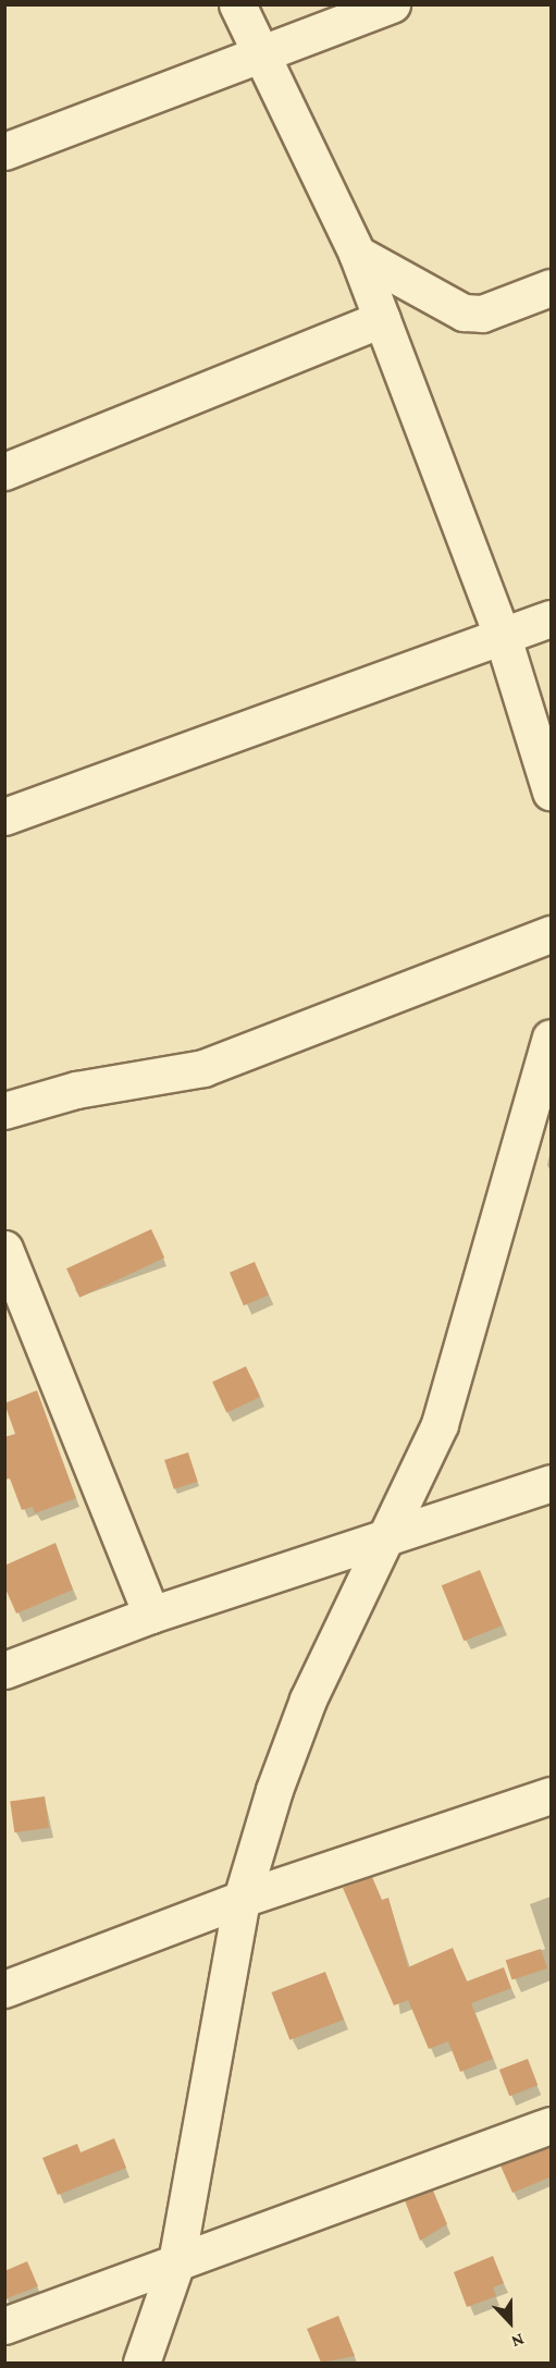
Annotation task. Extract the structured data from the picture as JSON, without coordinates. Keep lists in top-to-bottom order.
{
  "north": "bottom"
}
